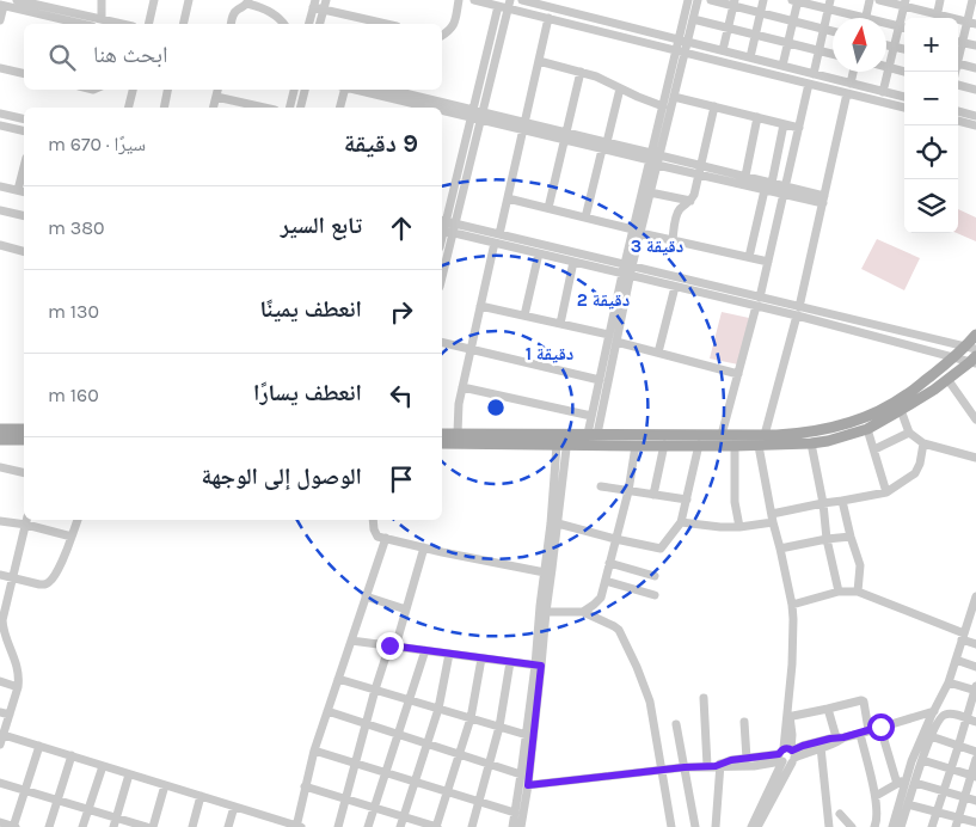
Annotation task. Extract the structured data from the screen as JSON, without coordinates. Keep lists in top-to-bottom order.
{
  "north": "top",
  "page": {
    "map_buttons": ["+", "−"],
    "search": "ابحث هنا",
    "heading": ["9 دقيقة", "سيرًا · 670 m"],
    "list": [
      ["تابع السير", "380 m"],
      ["انعطف يمينًا", "130 m"],
      ["انعطف يسارًا", "160 m"],
      "الوصول إلى الوجهة"
    ]
  },
  "rings": ["3 دقيقة", "2 دقيقة", "1 دقيقة"]
}
